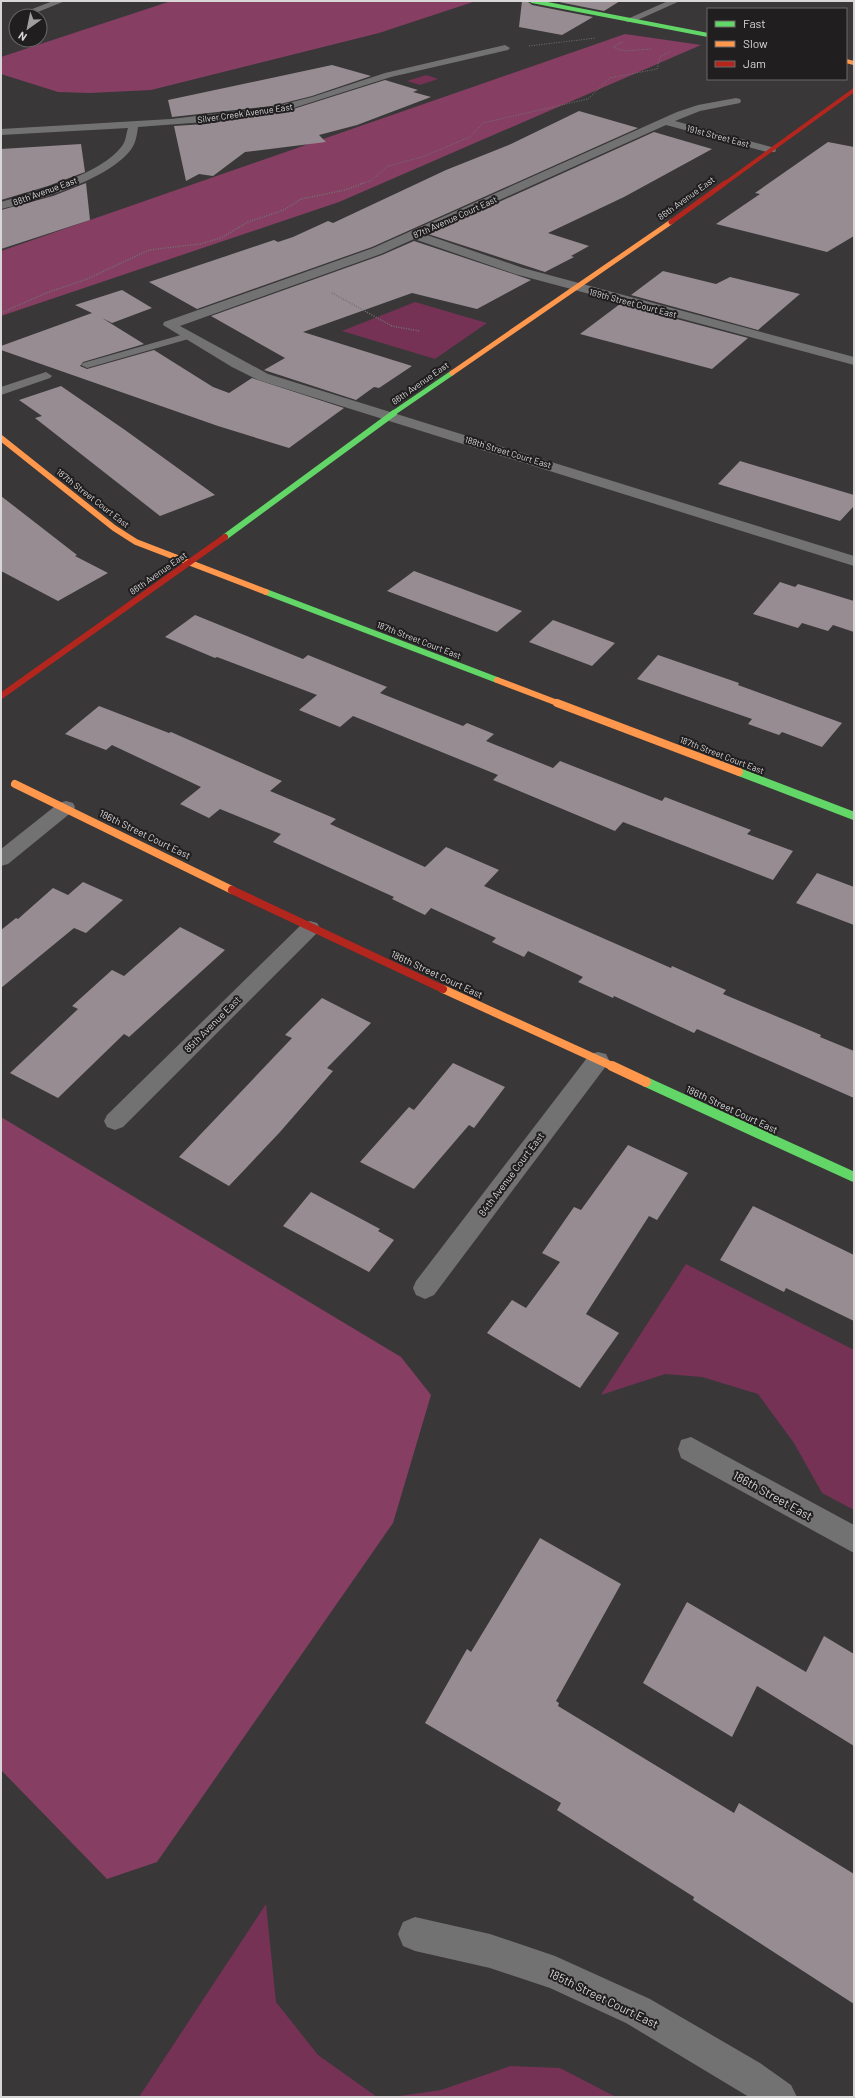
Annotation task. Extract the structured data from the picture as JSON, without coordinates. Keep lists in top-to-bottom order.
{
  "streets": {
    "street": [
      "Silver Creek Avenue East",
      "191st Street East",
      "88th Avenue East",
      "86th Avenue East",
      "87th Avenue Court East",
      "189th Street Court East",
      "188th Street Court East",
      "187th Street Court East",
      "186th Street Court East",
      "85th Avenue East",
      "84th Avenue Court East",
      "186th Street East",
      "185th Street Court East"
    ]
  },
  "crossings": [
    ["Silver Creek Avenue East", "88th Avenue East"],
    ["191st Street East", "86th Avenue East"],
    ["191st Street East", "87th Avenue Court East"],
    ["86th Avenue East", "189th Street Court East"],
    ["86th Avenue East", "188th Street Court East"],
    ["86th Avenue East", "187th Street Court East"],
    ["87th Avenue Court East", "189th Street Court East"],
    ["87th Avenue Court East", "188th Street Court East"],
    ["186th Street Court East", "85th Avenue East"],
    ["186th Street Court East", "84th Avenue Court East"]
  ],
  "legend": ["Fast", "Slow", "Jam"],
  "north": "bottom left"
}
